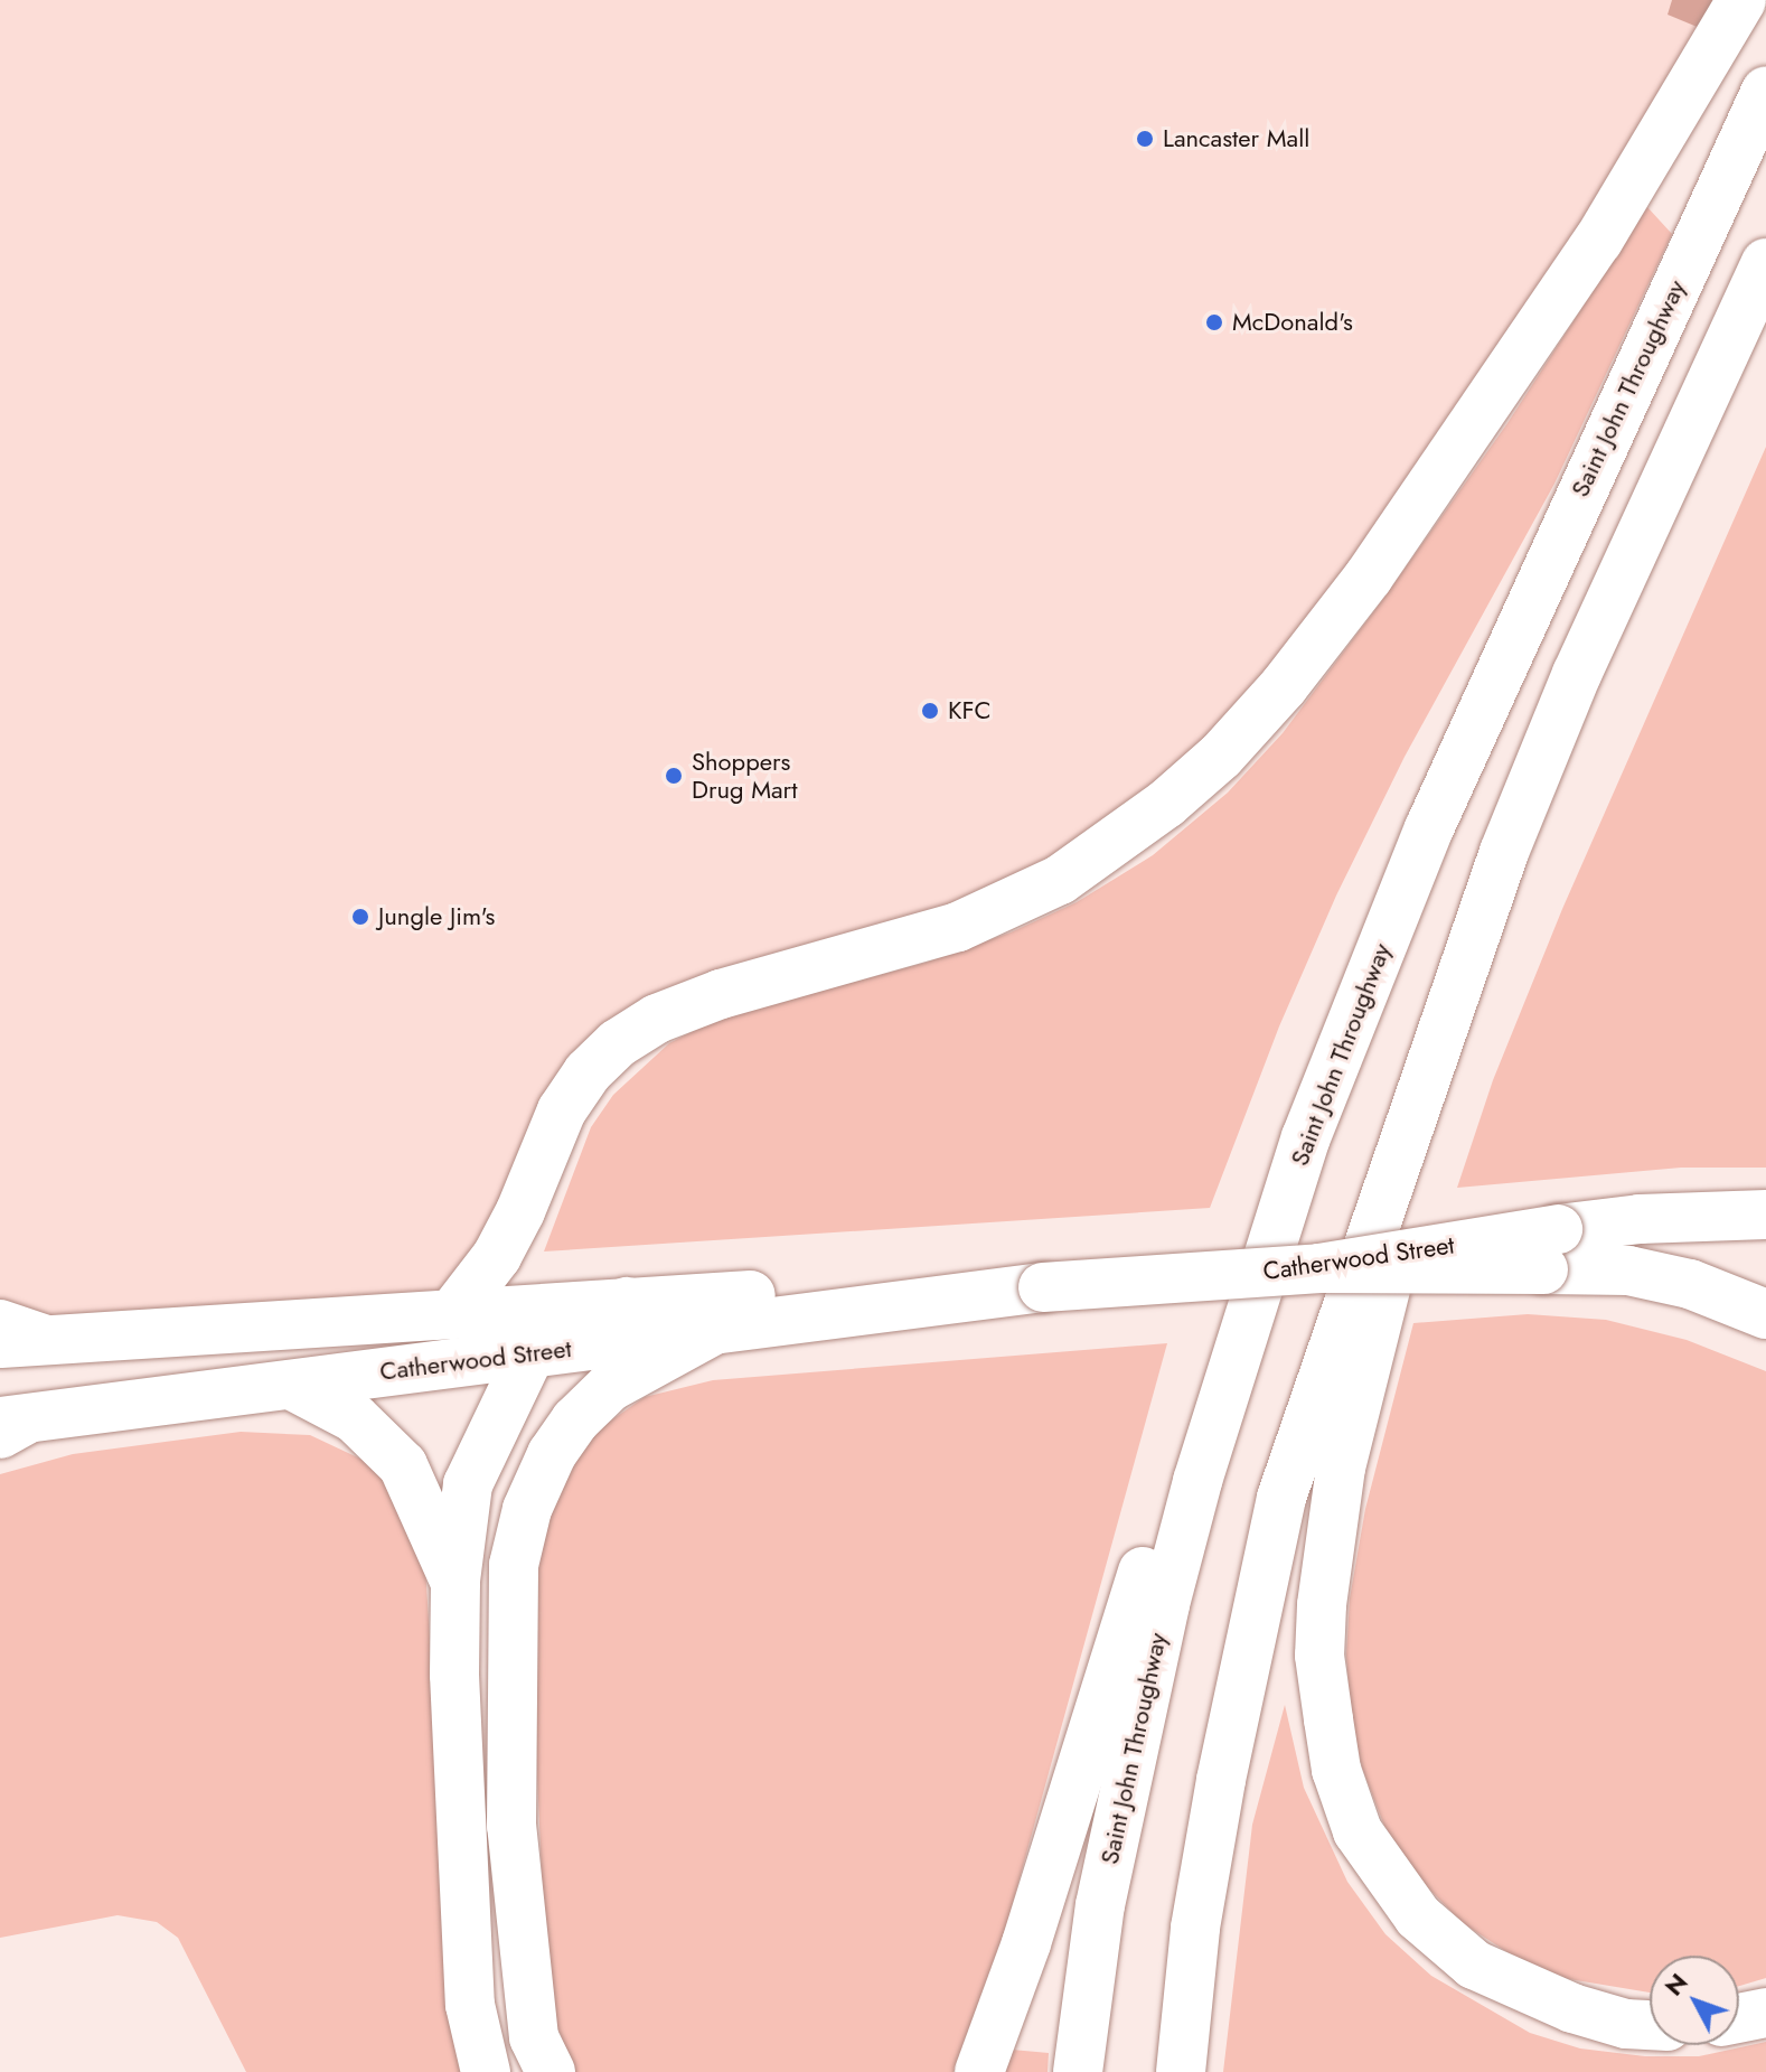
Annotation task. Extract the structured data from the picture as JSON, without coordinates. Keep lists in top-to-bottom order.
{
  "streets": {
    "main road": ["Saint John Throughway", "Catherwood Street"]
  },
  "places": [
    "Lancaster Mall",
    "McDonald's",
    "KFC",
    "Shoppers Drug Mart",
    "Jungle Jim's"
  ],
  "north": "top left"
}
